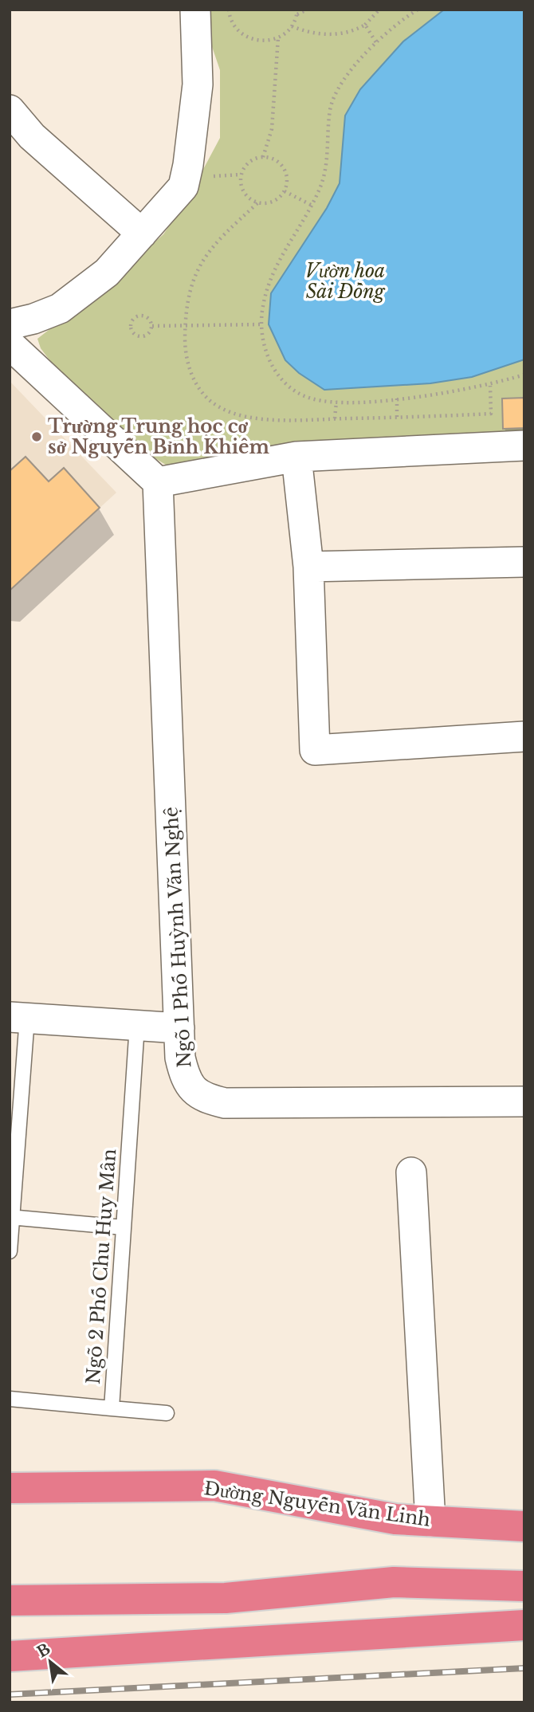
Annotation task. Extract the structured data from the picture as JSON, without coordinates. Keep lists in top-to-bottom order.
{
  "streets": {
    "highway": ["Đường Nguyễn Văn Linh"],
    "street": ["Ngõ 1 Phố Huỳnh Văn Nghệ"],
    "lane": ["Ngõ 2 Phố Chu Huy Mân"]
  },
  "parks": ["Vườn hoa Sài Đồng"],
  "places": ["Trường Trung học cơ sở Nguyễn Bỉnh Khiêm"],
  "north": "top left"
}
